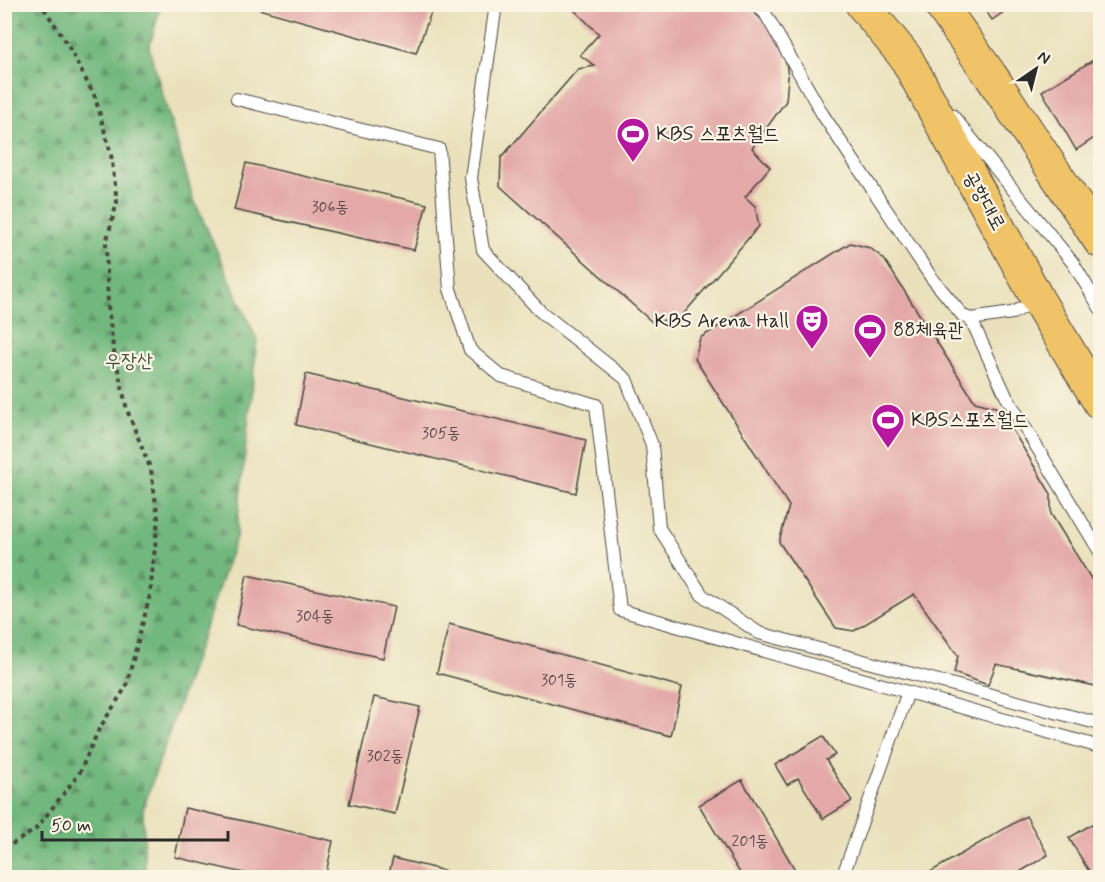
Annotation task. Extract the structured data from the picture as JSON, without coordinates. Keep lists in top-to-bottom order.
{
  "streets": {
    "main road": ["공항대로"]
  },
  "parks": ["우장산"],
  "places": {
    "sports": ["KBS 스포츠월드", "88체육관", "KBS스포츠월드"],
    "theatre": ["KBS Arena Hall"]
  },
  "house_numbers": [
    "306동",
    "305동",
    "304동",
    "301동",
    "302동",
    "201동"
  ],
  "scale_bar": "50 m",
  "north": "top right"
}
